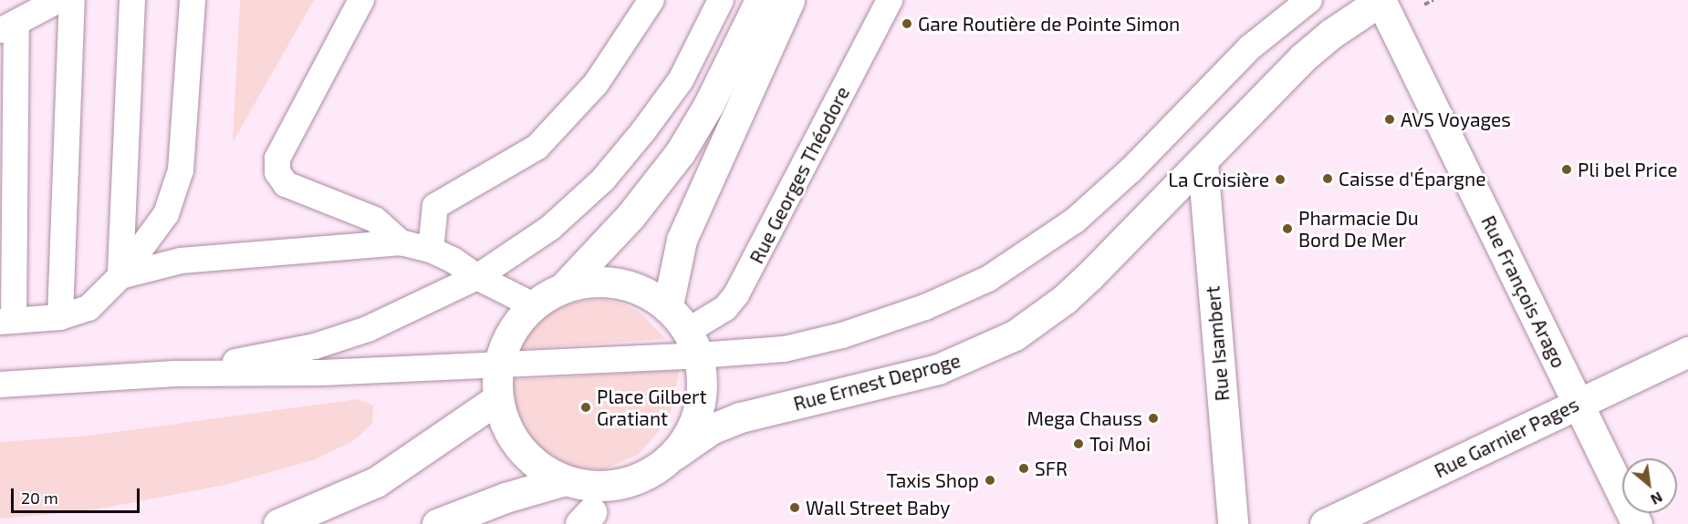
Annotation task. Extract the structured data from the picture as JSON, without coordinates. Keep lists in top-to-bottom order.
{
  "streets": {
    "main road": [
      "Rue François Arago",
      "Rue Isambert",
      "Rue Ernest Deproge",
      "Rue Garnier Pages"
    ],
    "lane": ["Rue Georges Théodore"]
  },
  "crossings": [
    ["Rue François Arago", "Rue Ernest Deproge"],
    ["Rue François Arago", "Rue Garnier Pages"],
    ["Rue Isambert", "Rue Ernest Deproge"]
  ],
  "places": [
    "Gare Routière de Pointe Simon",
    "AVS Voyages",
    "Pli bel Price",
    "Caisse d'Épargne",
    "La Croisière",
    "Pharmacie Du Bord De Mer",
    "Place Gilbert Gratiant",
    "Mega Chauss",
    "Toi Moi",
    "SFR",
    "Taxis Shop",
    "Wall Street Baby"
  ],
  "scale_bar": "20 m",
  "north": "bottom right"
}
